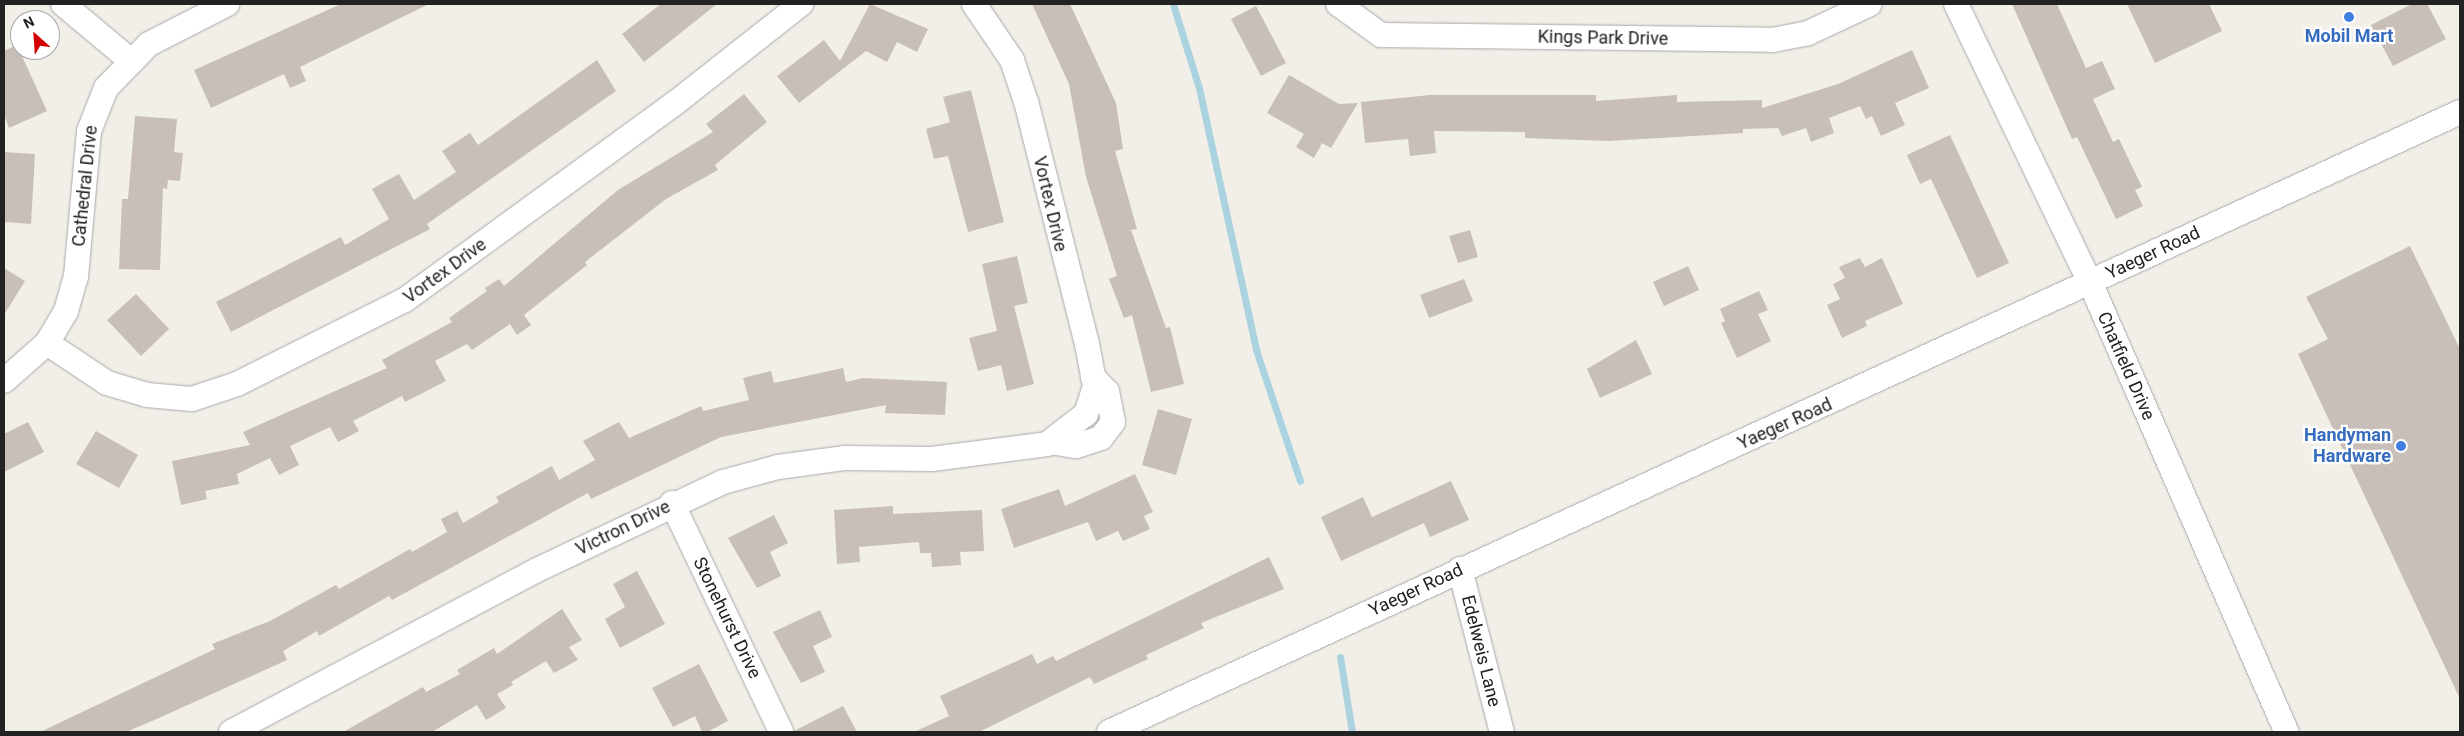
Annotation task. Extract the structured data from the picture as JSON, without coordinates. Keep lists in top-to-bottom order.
{
  "streets": {
    "street": [
      "Kings Park Drive",
      "Cathedral Drive",
      "Vortex Drive",
      "Yaeger Road",
      "Chatfield Drive",
      "Victron Drive",
      "Stonehurst Drive",
      "Edelweis Lane"
    ]
  },
  "crossings": [
    ["Cathedral Drive", "Vortex Drive"],
    ["Vortex Drive", "Victron Drive"],
    ["Yaeger Road", "Chatfield Drive"],
    ["Yaeger Road", "Edelweis Lane"],
    ["Victron Drive", "Stonehurst Drive"]
  ],
  "places": ["Mobil Mart", "Handyman Hardware"],
  "north": "top left"
}
